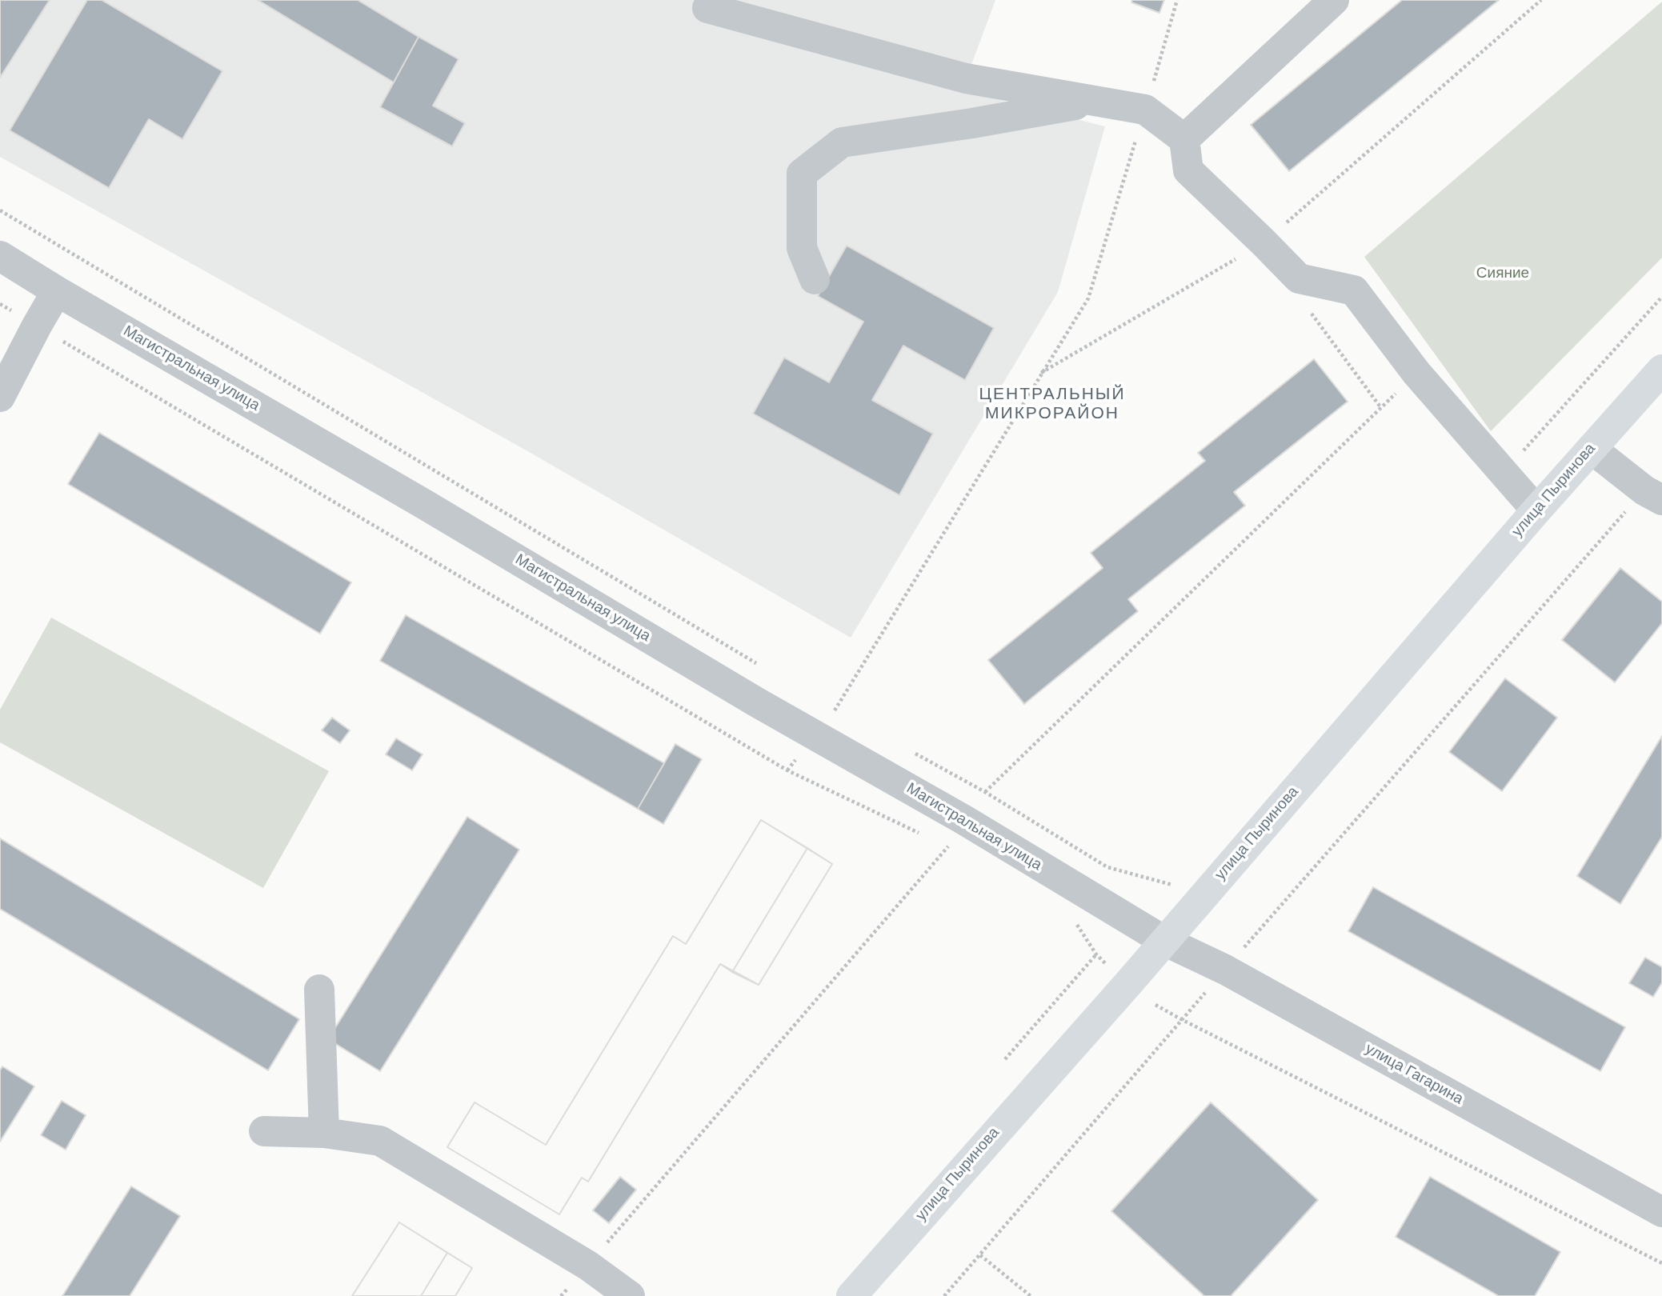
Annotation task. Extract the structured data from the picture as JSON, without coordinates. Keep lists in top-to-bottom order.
{
  "streets": {
    "main road": ["улица Пыринова"],
    "street": ["Магистральная улица", "улица Гагарина"]
  },
  "crossings": [
    ["Магистральная улица", "улица Пыринова"],
    ["Магистральная улица", "улица Гагарина"],
    ["улица Пыринова", "улица Гагарина"]
  ],
  "districts": ["ЦЕНТРАЛЬНЫЙ МИКРОРАЙОН"],
  "parks": ["Сияние"]
}
